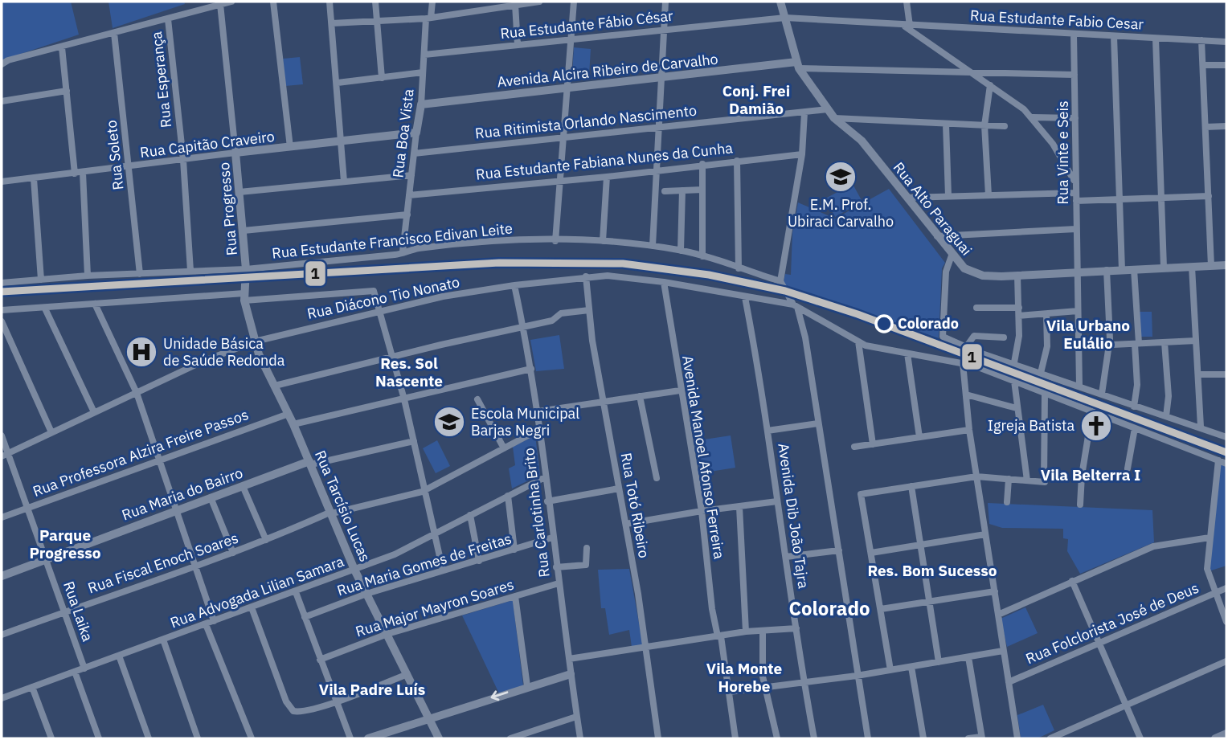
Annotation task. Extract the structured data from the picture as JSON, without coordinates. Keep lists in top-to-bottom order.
{
  "streets": {
    "street": [
      "Rua Estudante Fabio Cesar",
      "Rua Estudante Fábio César",
      "Avenida Alcira Ribeiro de Carvalho",
      "Rua Esperança",
      "Rua Ritimista Orlando Nascimento",
      "Rua Boa Vista",
      "Rua Capitão Craveiro",
      "Rua Vinte e Seis",
      "Rua Soleto",
      "Rua Estudante Fabiana Nunes da Cunha",
      "Rua Progresso",
      "Rua Alto Paraguai",
      "Rua Estudante Francisco Edivan Leite",
      "Rua Diácono Tio Nonato",
      "Rua Professora Alzira Freire Passos",
      "Avenida Manoel Afonso Ferreira",
      "Rua Maria do Bairro",
      "Rua Totó Ribeiro",
      "Rua Tarcísio Lucas",
      "Rua Carlotinha Brito",
      "Avenida Dib João Tajra",
      "Rua Fiscal Enoch Soares",
      "Rua Maria Gomes de Freitas",
      "Rua Advogada Lilian Samara",
      "Rua Major Mayron Soares",
      "Rua Laika",
      "Rua Folclorista José de Deus"
    ]
  },
  "crossings": [
    ["Rua Estudante Fabio Cesar", "Rua Estudante Fábio César"],
    ["Rua Estudante Fabio Cesar", "Rua Vinte e Seis"],
    ["Rua Estudante Fabio Cesar", "Rua Alto Paraguai"],
    ["Rua Estudante Fábio César", "Rua Boa Vista"],
    ["Rua Estudante Fábio César", "Rua Alto Paraguai"],
    ["Avenida Alcira Ribeiro de Carvalho", "Rua Boa Vista"],
    ["Avenida Alcira Ribeiro de Carvalho", "Rua Vinte e Seis"],
    ["Avenida Alcira Ribeiro de Carvalho", "Rua Alto Paraguai"],
    ["Rua Esperança", "Rua Capitão Craveiro"],
    ["Rua Esperança", "Rua Estudante Francisco Edivan Leite"],
    ["Rua Ritimista Orlando Nascimento", "Rua Boa Vista"],
    ["Rua Ritimista Orlando Nascimento", "Rua Alto Paraguai"],
    ["Rua Boa Vista", "Rua Capitão Craveiro"],
    ["Rua Boa Vista", "Rua Estudante Fabiana Nunes da Cunha"],
    ["Rua Boa Vista", "Rua Estudante Francisco Edivan Leite"],
    ["Rua Capitão Craveiro", "Rua Soleto"],
    ["Rua Capitão Craveiro", "Rua Progresso"],
    ["Rua Vinte e Seis", "Rua Alto Paraguai"],
    ["Rua Soleto", "Rua Estudante Francisco Edivan Leite"],
    ["Rua Progresso", "Rua Estudante Francisco Edivan Leite"],
    ["Rua Progresso", "Rua Tarcísio Lucas"],
    ["Rua Estudante Francisco Edivan Leite", "Rua Tarcísio Lucas"],
    ["Rua Diácono Tio Nonato", "Avenida Manoel Afonso Ferreira"],
    ["Rua Diácono Tio Nonato", "Rua Totó Ribeiro"],
    ["Rua Diácono Tio Nonato", "Rua Tarcísio Lucas"],
    ["Rua Diácono Tio Nonato", "Rua Carlotinha Brito"],
    ["Rua Diácono Tio Nonato", "Avenida Dib João Tajra"],
    ["Rua Diácono Tio Nonato", "Rua Laika"],
    ["Rua Professora Alzira Freire Passos", "Rua Tarcísio Lucas"],
    ["Rua Professora Alzira Freire Passos", "Rua Laika"],
    ["Rua Maria do Bairro", "Rua Tarcísio Lucas"],
    ["Rua Maria do Bairro", "Rua Laika"],
    ["Rua Tarcísio Lucas", "Rua Fiscal Enoch Soares"],
    ["Rua Tarcísio Lucas", "Rua Maria Gomes de Freitas"],
    ["Rua Tarcísio Lucas", "Rua Advogada Lilian Samara"],
    ["Rua Tarcísio Lucas", "Rua Major Mayron Soares"],
    ["Rua Carlotinha Brito", "Rua Fiscal Enoch Soares"],
    ["Rua Carlotinha Brito", "Rua Maria Gomes de Freitas"],
    ["Rua Carlotinha Brito", "Rua Advogada Lilian Samara"],
    ["Rua Carlotinha Brito", "Rua Major Mayron Soares"],
    ["Rua Fiscal Enoch Soares", "Rua Laika"],
    ["Rua Advogada Lilian Samara", "Rua Laika"]
  ],
  "districts": [
    "Conj. Frei Damião",
    "Vila Urbano Eulálio",
    "Res. Sol Nascente",
    "Vila Belterra I",
    "Parque Progresso",
    "Res. Bom Sucesso",
    "Colorado",
    "Vila Monte Horebe",
    "Vila Padre Luís"
  ],
  "places": {
    "school or university": ["E.M. Prof. Ubiraci Carvalho", "Escola Municipal Barjas Negri"],
    "other": ["Colorado"],
    "hospital": ["Unidade Básica de Saúde Redonda"],
    "church": ["Igreja Batista"]
  },
  "lines": ["transit line 1"]
}
